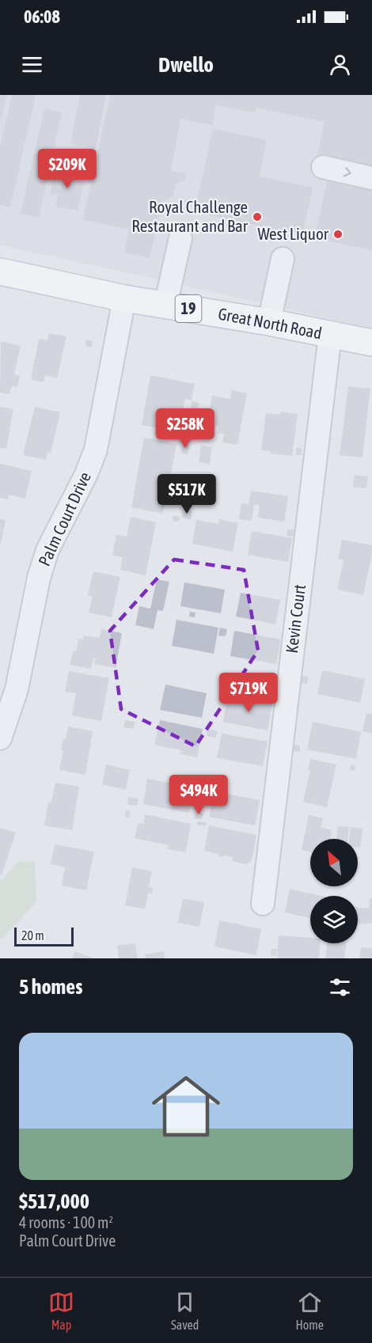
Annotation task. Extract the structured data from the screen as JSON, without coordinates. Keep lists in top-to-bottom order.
{
  "streets": {
    "main road": ["19", "Great North Road"],
    "street": ["Palm Court Drive", "Kevin Court"]
  },
  "crossings": [
    ["Great North Road", "Palm Court Drive"],
    ["Great North Road", "Kevin Court"]
  ],
  "places": ["Royal Challenge Restaurant and Bar", "West Liquor"],
  "scale_bar": "20 m",
  "north": "top left",
  "page": {
    "status": "06:08",
    "header": "Dwello",
    "price": [
      "$209K",
      "$258K",
      "$517K",
      "$719K",
      "$494K"
    ],
    "scale": "20 m",
    "heading": "5 homes",
    "list": [
      {
        "name": "$517,000",
        "note": "4 rooms · 100 m² · Palm Court Drive"
      }
    ],
    "tabs": ["Map", "Saved", "Home"]
  }
}
